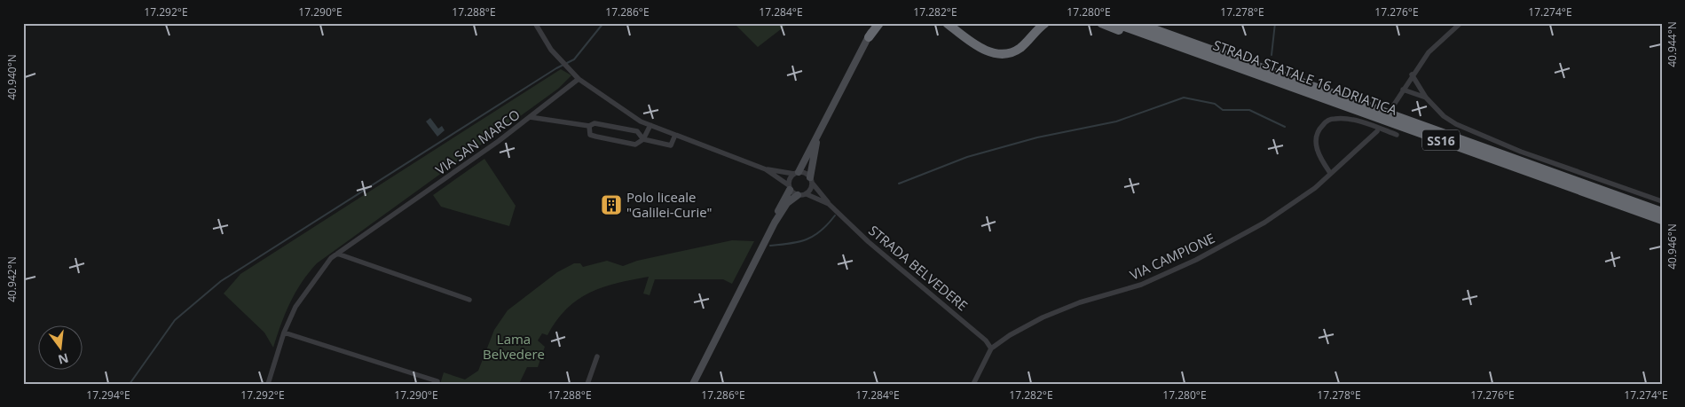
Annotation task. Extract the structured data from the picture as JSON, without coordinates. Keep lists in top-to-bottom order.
{
  "streets": {
    "highway": ["STRADA STATALE 16 ADRIATICA", "SS16"],
    "street": ["VIA SAN MARCO", "VIA CAMPIONE", "STRADA BELVEDERE"]
  },
  "crossings": [
    ["VIA CAMPIONE", "STRADA BELVEDERE"]
  ],
  "parks": ["Lama Belvedere"],
  "places": {
    "building": ["Polo liceale \"Galilei-Curie\""]
  },
  "north": "bottom",
  "coordinates": [
    "17.292°E",
    "17.290°E",
    "17.288°E",
    "17.286°E",
    "17.284°E",
    "17.282°E",
    "17.280°E",
    "17.278°E",
    "17.276°E",
    "17.274°E",
    "40.944°N",
    "40.940°N",
    "40.946°N",
    "40.942°N",
    "17.294°E"
  ]
}
